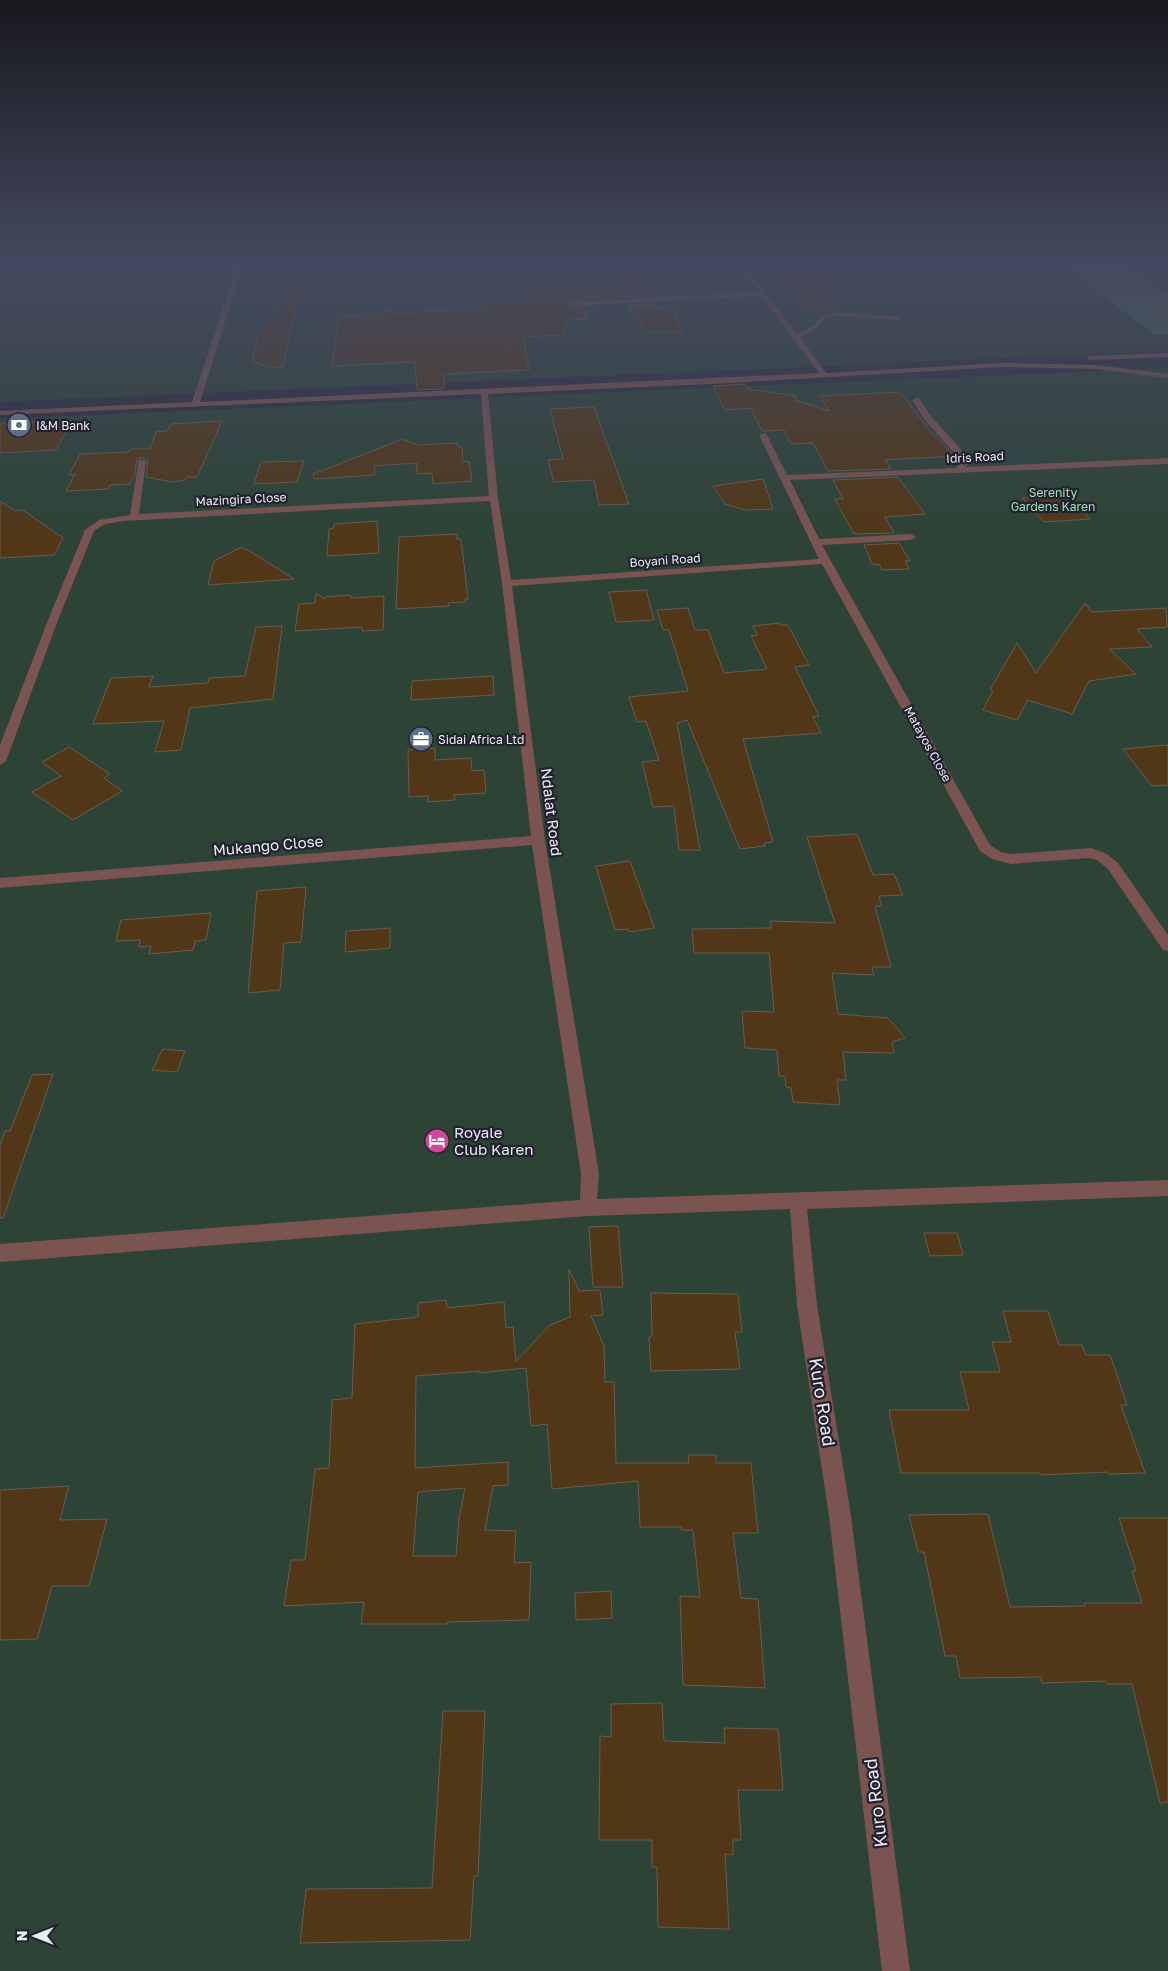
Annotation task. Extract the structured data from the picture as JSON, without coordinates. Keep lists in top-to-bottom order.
{
  "streets": {
    "street": [
      "Idris Road",
      "Mazingira Close",
      "Boyani Road",
      "Matayos Close",
      "Ndalat Road",
      "Mukango Close",
      "Kuro Road"
    ]
  },
  "crossings": [
    ["Idris Road", "Matayos Close"],
    ["Mazingira Close", "Ndalat Road"],
    ["Boyani Road", "Matayos Close"],
    ["Boyani Road", "Ndalat Road"],
    ["Ndalat Road", "Mukango Close"]
  ],
  "parks": ["Serenity Gardens Karen"],
  "places": {
    "bank": ["I&M Bank"],
    "office": ["Sidai Africa Ltd"],
    "hotel": ["Royale Club Karen"]
  },
  "north": "left"
}
